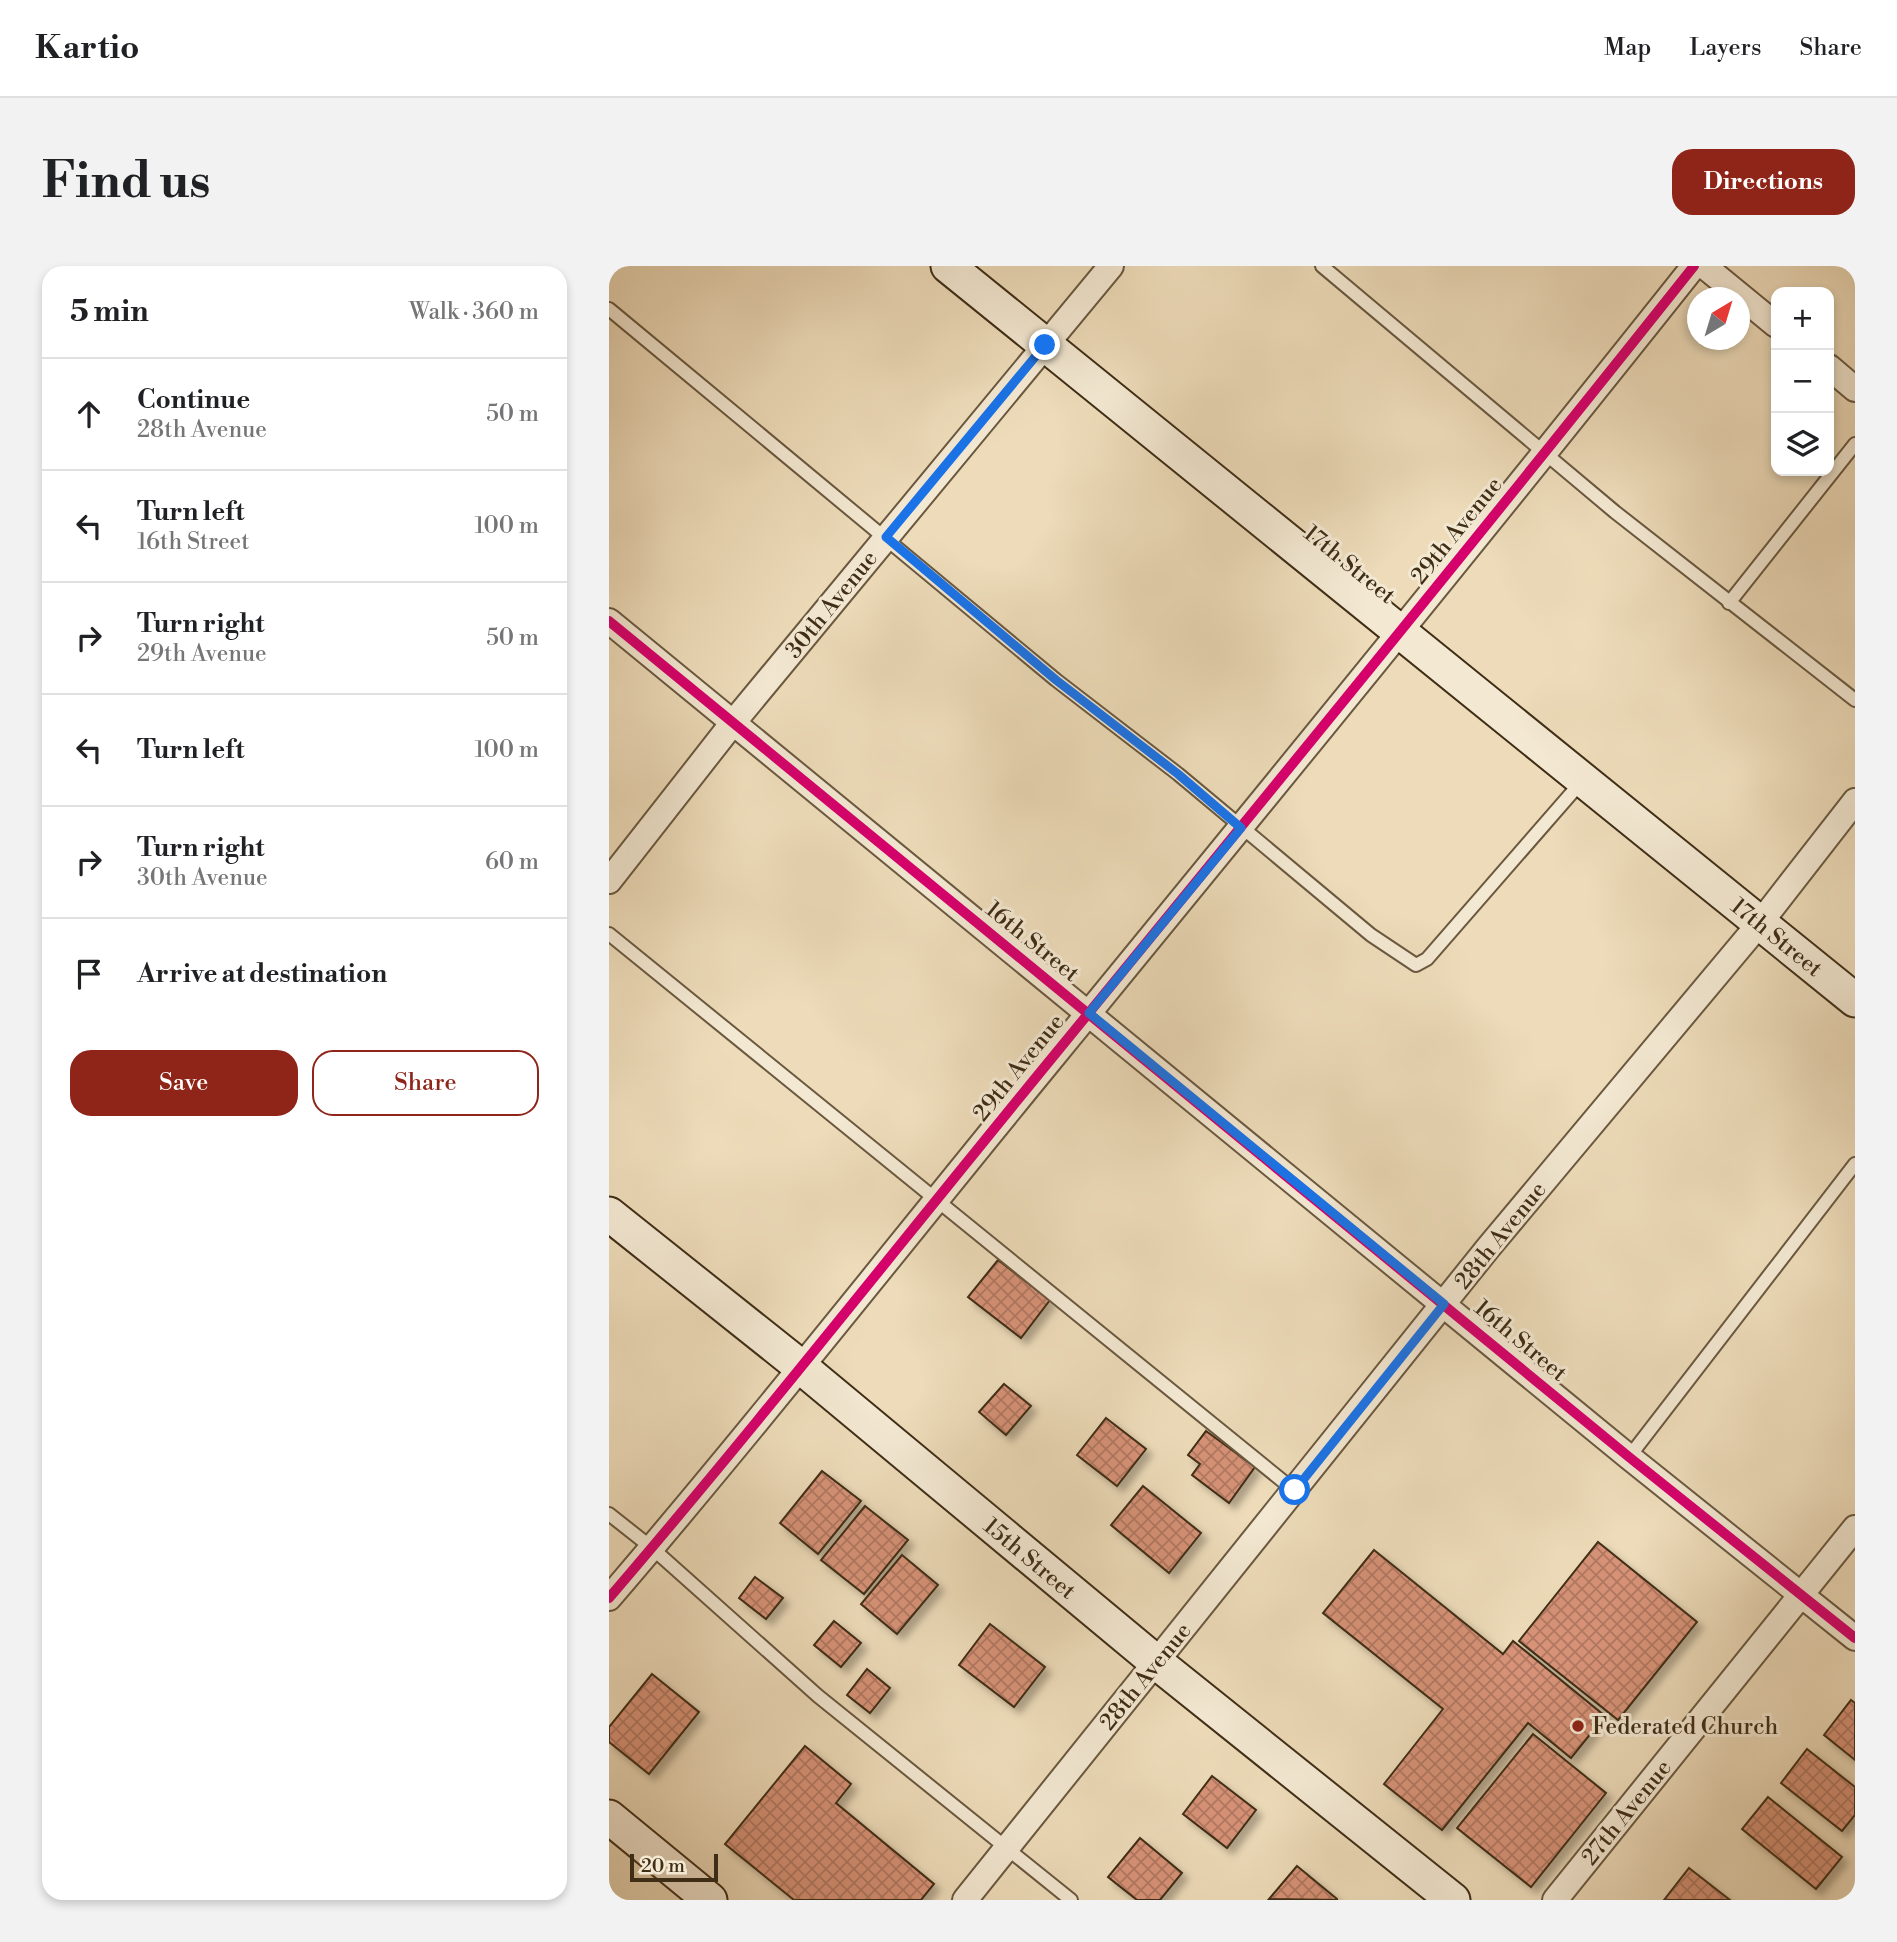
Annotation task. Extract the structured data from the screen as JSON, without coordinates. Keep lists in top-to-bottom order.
{
  "streets": {
    "main road": ["17th Street", "15th Street"],
    "street": [
      "29th Avenue",
      "30th Avenue",
      "16th Street",
      "28th Avenue",
      "27th Avenue"
    ]
  },
  "crossings": [
    ["29th Avenue", "17th Street"],
    ["29th Avenue", "16th Street"],
    ["29th Avenue", "15th Street"],
    ["17th Street", "30th Avenue"],
    ["17th Street", "28th Avenue"],
    ["30th Avenue", "16th Street"],
    ["16th Street", "28th Avenue"],
    ["16th Street", "27th Avenue"],
    ["28th Avenue", "15th Street"]
  ],
  "places": ["Federated Church"],
  "scale_bar": "20 m",
  "north": "top right",
  "page": {
    "header": "Kartio",
    "nav": ["Map", "Layers", "Share"],
    "buttons": [
      "Directions",
      ["Save", "Share"]
    ],
    "title": "Find us",
    "heading": ["5 min", "Walk · 360 m"],
    "map_buttons": ["+", "−"],
    "list": [
      ["Continue", "28th Avenue", "50 m"],
      ["Turn left", "16th Street", "100 m"],
      ["Turn right", "29th Avenue", "50 m"],
      ["Turn left", "100 m"],
      ["Turn right", "30th Avenue", "60 m"],
      "Arrive at destination"
    ],
    "scale": "20 m"
  }
}
